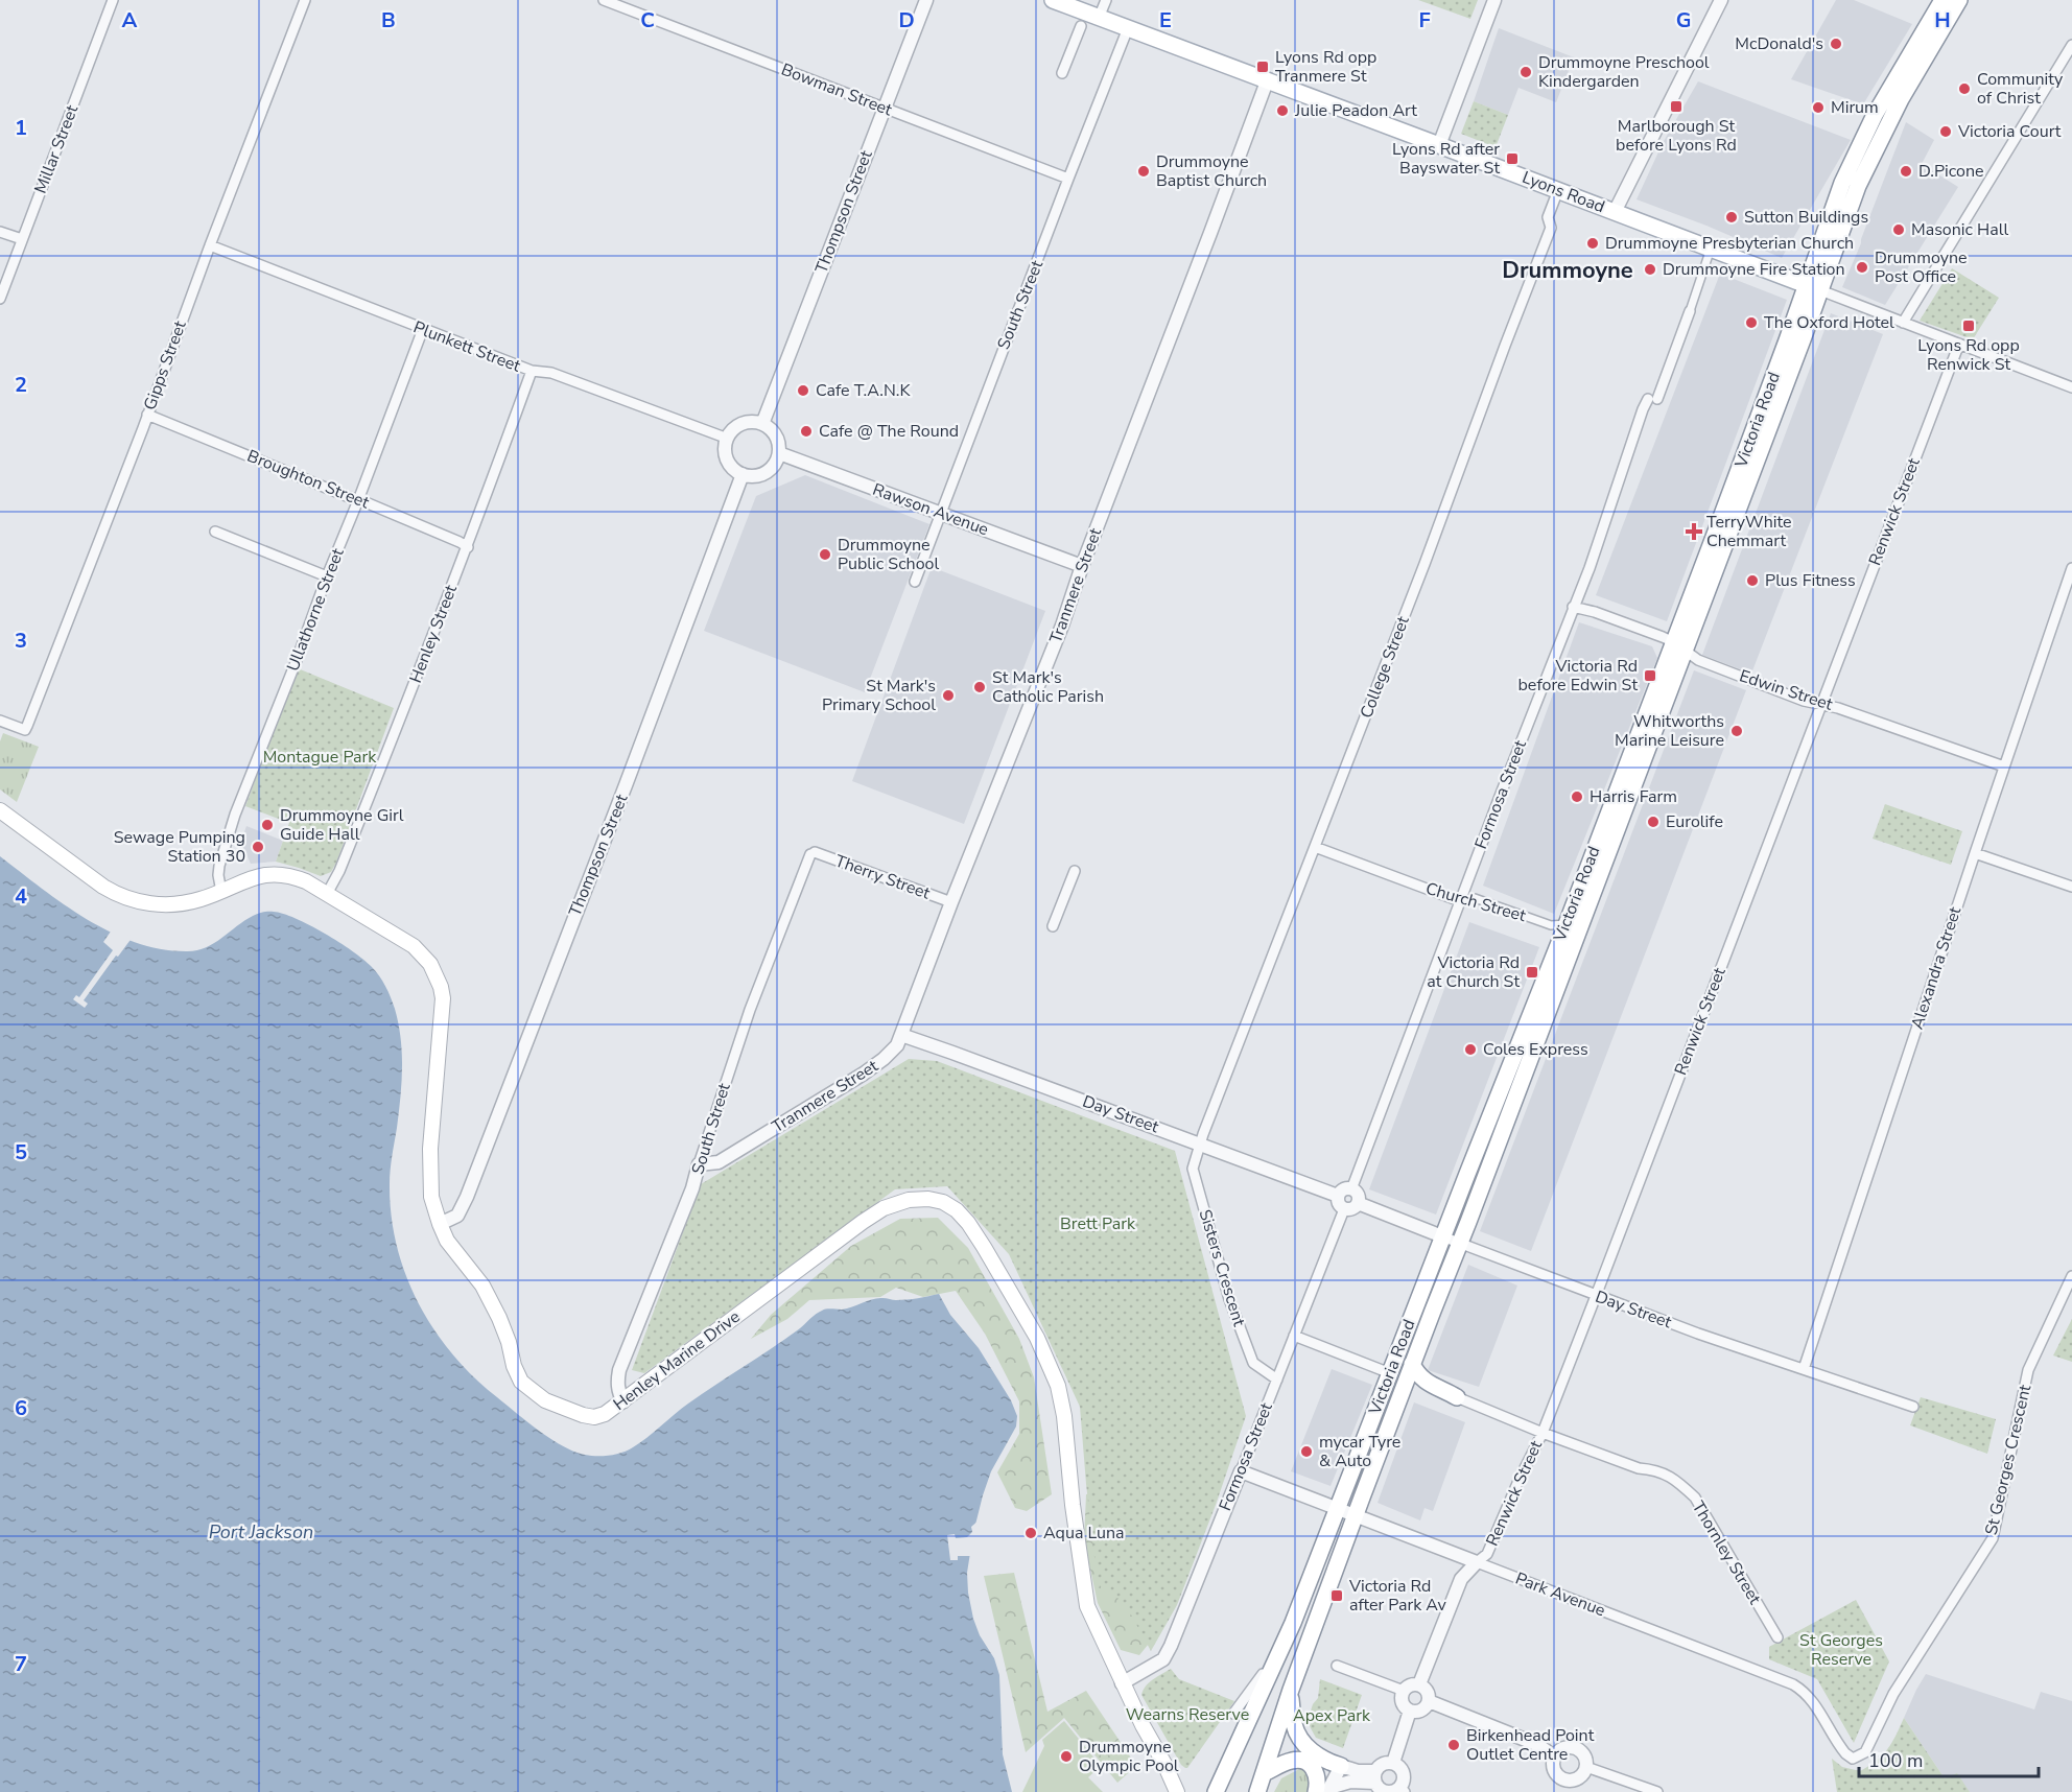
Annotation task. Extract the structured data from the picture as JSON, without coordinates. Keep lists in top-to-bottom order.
{
  "streets": {
    "main road": ["Lyons Road", "Victoria Road", "Henley Marine Drive"],
    "street": [
      "Bowman Street",
      "Millar Street",
      "Thompson Street",
      "South Street",
      "Plunkett Street",
      "Gipps Street",
      "Broughton Street",
      "Rawson Avenue",
      "Renwick Street",
      "Tranmere Street",
      "Ullathorne Street",
      "Henley Street",
      "College Street",
      "Edwin Street",
      "Formosa Street",
      "Therry Street",
      "Church Street",
      "Alexandra Street",
      "Day Street",
      "Sisters Crescent",
      "St Georges Crescent",
      "Thornley Street",
      "Park Avenue"
    ]
  },
  "crossings": [
    ["Bowman Street", "Thompson Street"],
    ["Bowman Street", "South Street"],
    ["Lyons Road", "South Street"],
    ["Lyons Road", "Victoria Road"],
    ["Lyons Road", "Renwick Street"],
    ["Lyons Road", "Tranmere Street"],
    ["Lyons Road", "College Street"],
    ["Lyons Road", "Formosa Street"],
    ["Thompson Street", "Plunkett Street"],
    ["Thompson Street", "Rawson Avenue"],
    ["Thompson Street", "Henley Marine Drive"],
    ["South Street", "Rawson Avenue"],
    ["South Street", "Tranmere Street"],
    ["South Street", "Therry Street"],
    ["South Street", "Henley Marine Drive"],
    ["Plunkett Street", "Gipps Street"],
    ["Plunkett Street", "Rawson Avenue"],
    ["Plunkett Street", "Ullathorne Street"],
    ["Plunkett Street", "Henley Street"],
    ["Gipps Street", "Broughton Street"],
    ["Victoria Road", "Edwin Street"],
    ["Victoria Road", "Church Street"],
    ["Victoria Road", "Day Street"],
    ["Victoria Road", "Park Avenue"],
    ["Broughton Street", "Ullathorne Street"],
    ["Broughton Street", "Henley Street"],
    ["Rawson Avenue", "Tranmere Street"],
    ["Renwick Street", "Edwin Street"],
    ["Renwick Street", "Day Street"],
    ["Renwick Street", "Thornley Street"],
    ["Renwick Street", "Park Avenue"],
    ["Tranmere Street", "Therry Street"],
    ["Tranmere Street", "Day Street"],
    ["Ullathorne Street", "Henley Marine Drive"],
    ["Henley Street", "Henley Marine Drive"],
    ["College Street", "Church Street"],
    ["College Street", "Day Street"],
    ["College Street", "Sisters Crescent"],
    ["Edwin Street", "Formosa Street"],
    ["Edwin Street", "Alexandra Street"],
    ["Formosa Street", "Church Street"],
    ["Formosa Street", "Day Street"],
    ["Formosa Street", "Sisters Crescent"],
    ["Formosa Street", "Henley Marine Drive"],
    ["Formosa Street", "Park Avenue"],
    ["Alexandra Street", "Day Street"],
    ["Day Street", "Sisters Crescent"],
    ["St Georges Crescent", "Park Avenue"]
  ],
  "districts": ["Drummoyne"],
  "water": ["Port Jackson"],
  "parks": [
    "Montague Park",
    "Brett Park",
    "St Georges Reserve",
    "Wearns Reserve",
    "Apex Park"
  ],
  "places": {
    "other": [
      "McDonald's",
      "Drummoyne Preschool Kindergarden",
      "Community of Christ",
      "Mirum",
      "Julie Peadon Art",
      "Victoria Court",
      "Drummoyne Baptist Church",
      "D.Picone",
      "Sutton Buildings",
      "Masonic Hall",
      "Drummoyne Presbyterian Church",
      "Drummoyne Post Office",
      "Drummoyne Fire Station",
      "The Oxford Hotel",
      "Cafe T.A.N.K",
      "Cafe @ The Round",
      "Drummoyne Public School",
      "Plus Fitness",
      "St Mark's Catholic Parish",
      "St Mark's Primary School",
      "Whitworths Marine Leisure",
      "Harris Farm",
      "Eurolife",
      "Drummoyne Girl Guide Hall",
      "Sewage Pumping Station 30",
      "Coles Express",
      "mycar Tyre & Auto",
      "Aqua Luna",
      "Birkenhead Point Outlet Centre",
      "Drummoyne Olympic Pool"
    ],
    "transit": [
      "Lyons Rd opp Tranmere St",
      "Marlborough St before Lyons Rd",
      "Lyons Rd after Bayswater St",
      "Lyons Rd opp Renwick St",
      "Victoria Rd before Edwin St",
      "Victoria Rd at Church St",
      "Victoria Rd after Park Av"
    ],
    "health": ["TerryWhite Chemmart"]
  },
  "scale_bar": "100 m",
  "grid": {
    "columns": [
      "A",
      "B",
      "C",
      "D",
      "E",
      "F",
      "G",
      "H"
    ],
    "rows": [
      "1",
      "2",
      "3",
      "4",
      "5",
      "6",
      "7"
    ]
  }
}
